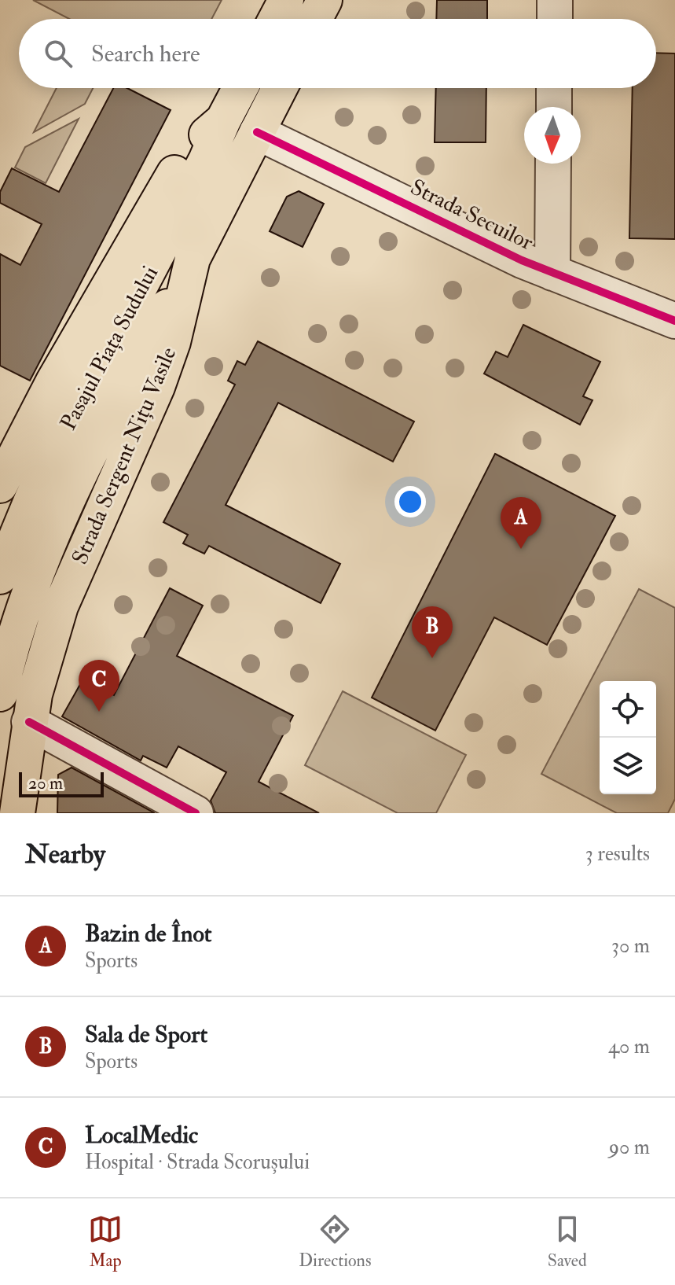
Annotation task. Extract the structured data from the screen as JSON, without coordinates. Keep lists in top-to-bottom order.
{
  "streets": {
    "main road": ["Pasajul Piața Sudului", "Strada Sergent Nițu Vasile"],
    "street": ["Strada Secuilor"]
  },
  "crossings": [
    ["Strada Secuilor", "Strada Sergent Nițu Vasile"],
    ["Pasajul Piața Sudului", "Strada Sergent Nițu Vasile"]
  ],
  "scale_bar": "20 m",
  "north": "bottom",
  "page": {
    "search": "Search here",
    "pins": ["A", "B", "C"],
    "scale": "20 m",
    "heading": ["Nearby", "3 results"],
    "list": [
      {
        "mark": "A",
        "name": "Bazin de Înot",
        "note": "Sports",
        "value": "30 m"
      },
      {
        "mark": "B",
        "name": "Sala de Sport",
        "note": "Sports",
        "value": "40 m"
      },
      {
        "mark": "C",
        "name": "LocalMedic",
        "note": "Hospital · Strada Scorușului",
        "value": "90 m"
      }
    ],
    "nav": ["Map", "Directions", "Saved"]
  }
}
